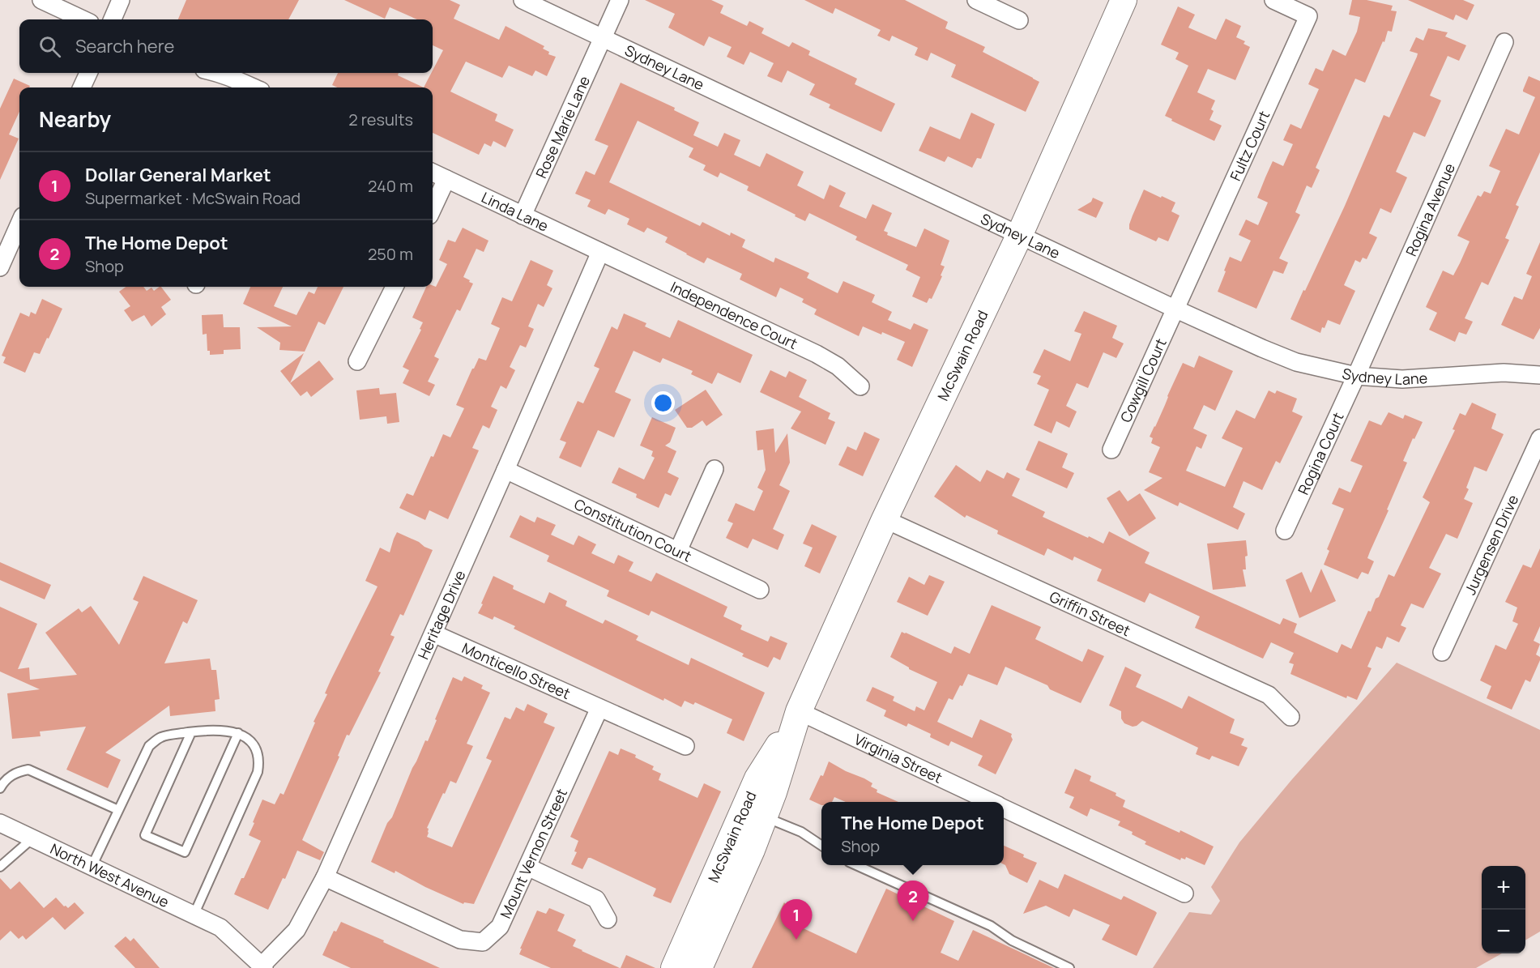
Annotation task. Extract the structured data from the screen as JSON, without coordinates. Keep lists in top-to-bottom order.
{
  "streets": {
    "main road": ["McSwain Road"],
    "street": [
      "Sydney Lane",
      "Rose Marie Lane",
      "Fultz Court",
      "Rogina Avenue",
      "Linda Lane",
      "Independence Court",
      "Cowgill Court",
      "Rogina Court",
      "Constitution Court",
      "Jurgensen Drive",
      "Griffin Street",
      "Heritage Drive",
      "Monticello Street",
      "Virginia Street",
      "Mount Vernon Street",
      "North West Avenue"
    ]
  },
  "crossings": [
    ["Sydney Lane", "Rose Marie Lane"],
    ["Sydney Lane", "Fultz Court"],
    ["Sydney Lane", "Rogina Avenue"],
    ["Sydney Lane", "McSwain Road"],
    ["Sydney Lane", "Cowgill Court"],
    ["Sydney Lane", "Rogina Court"],
    ["Rose Marie Lane", "Linda Lane"],
    ["Fultz Court", "Cowgill Court"],
    ["Rogina Avenue", "Rogina Court"],
    ["Linda Lane", "Independence Court"],
    ["Linda Lane", "Heritage Drive"],
    ["Independence Court", "Heritage Drive"],
    ["McSwain Road", "Griffin Street"],
    ["McSwain Road", "Virginia Street"],
    ["Constitution Court", "Heritage Drive"],
    ["Heritage Drive", "Monticello Street"],
    ["Heritage Drive", "Mount Vernon Street"],
    ["Heritage Drive", "North West Avenue"],
    ["Monticello Street", "Mount Vernon Street"]
  ],
  "page": {
    "search": "Search here",
    "heading": ["Nearby", "2 results"],
    "list": [
      {
        "mark": "1",
        "name": "Dollar General Market",
        "note": "Supermarket · McSwain Road",
        "value": "240 m"
      },
      {
        "mark": "2",
        "name": "The Home Depot",
        "note": "Shop",
        "value": "250 m"
      }
    ],
    "popup": ["The Home Depot", "Shop"],
    "map_buttons": ["+", "−"],
    "pins": ["2", "1"]
  }
}
